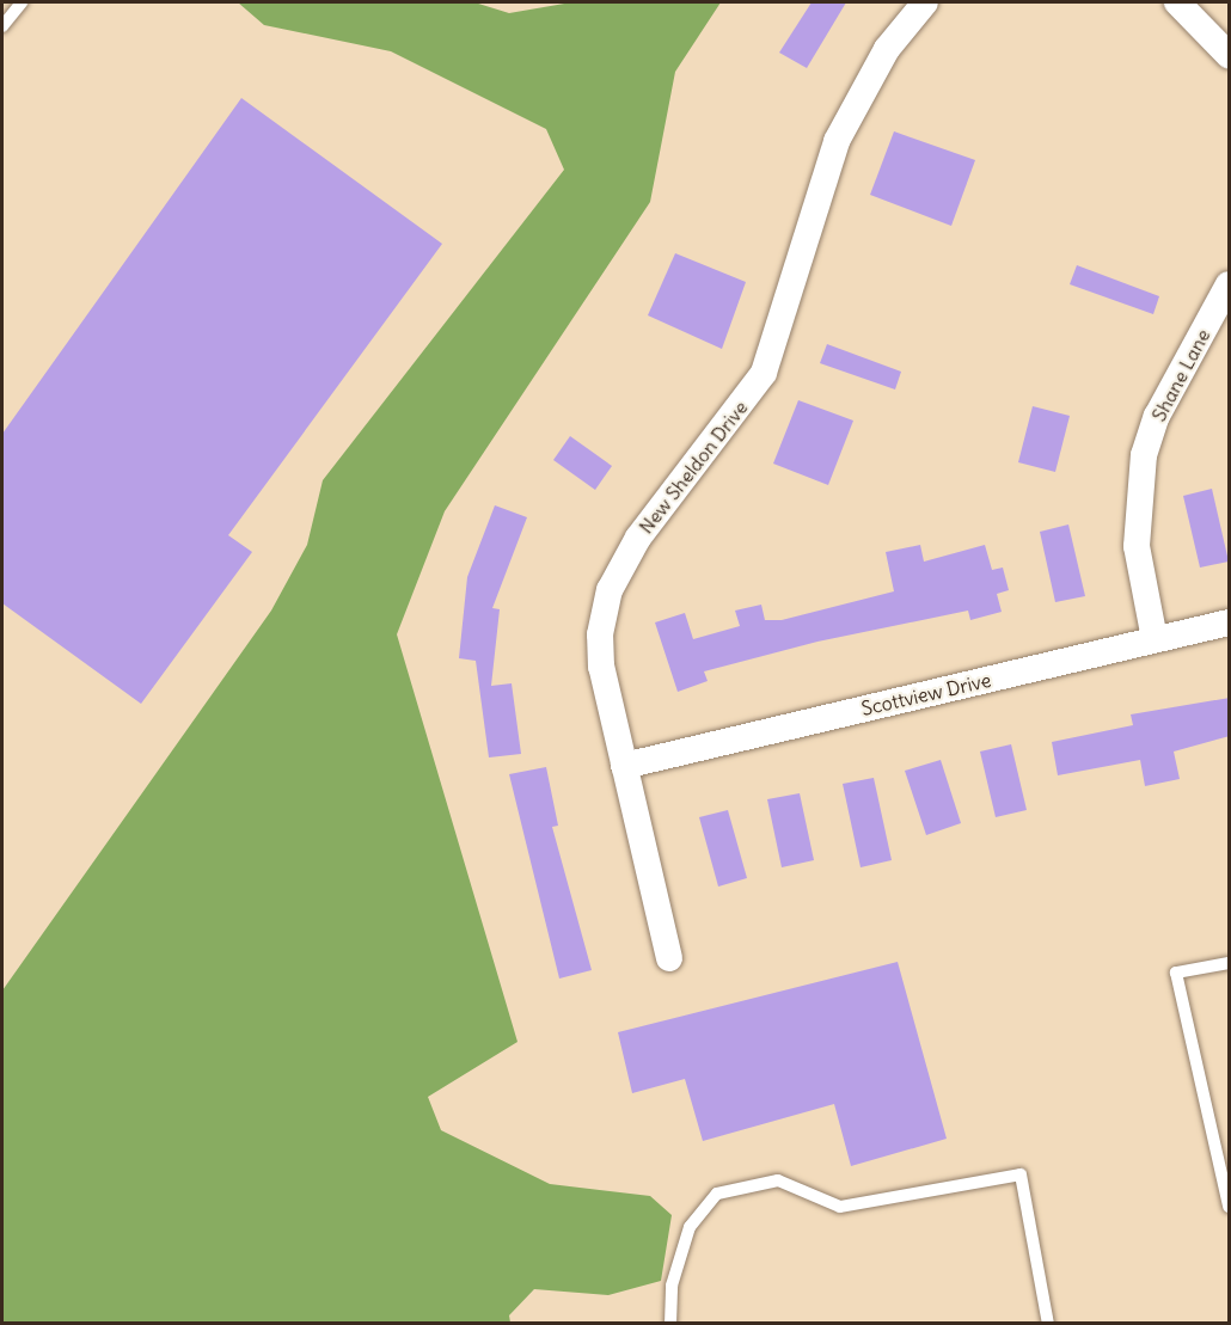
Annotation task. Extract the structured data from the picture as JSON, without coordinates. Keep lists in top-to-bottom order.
{
  "streets": {
    "street": ["Shane Lane", "New Sheldon Drive", "Scottview Drive"]
  },
  "crossings": [
    ["Shane Lane", "Scottview Drive"],
    ["New Sheldon Drive", "Scottview Drive"]
  ]
}
